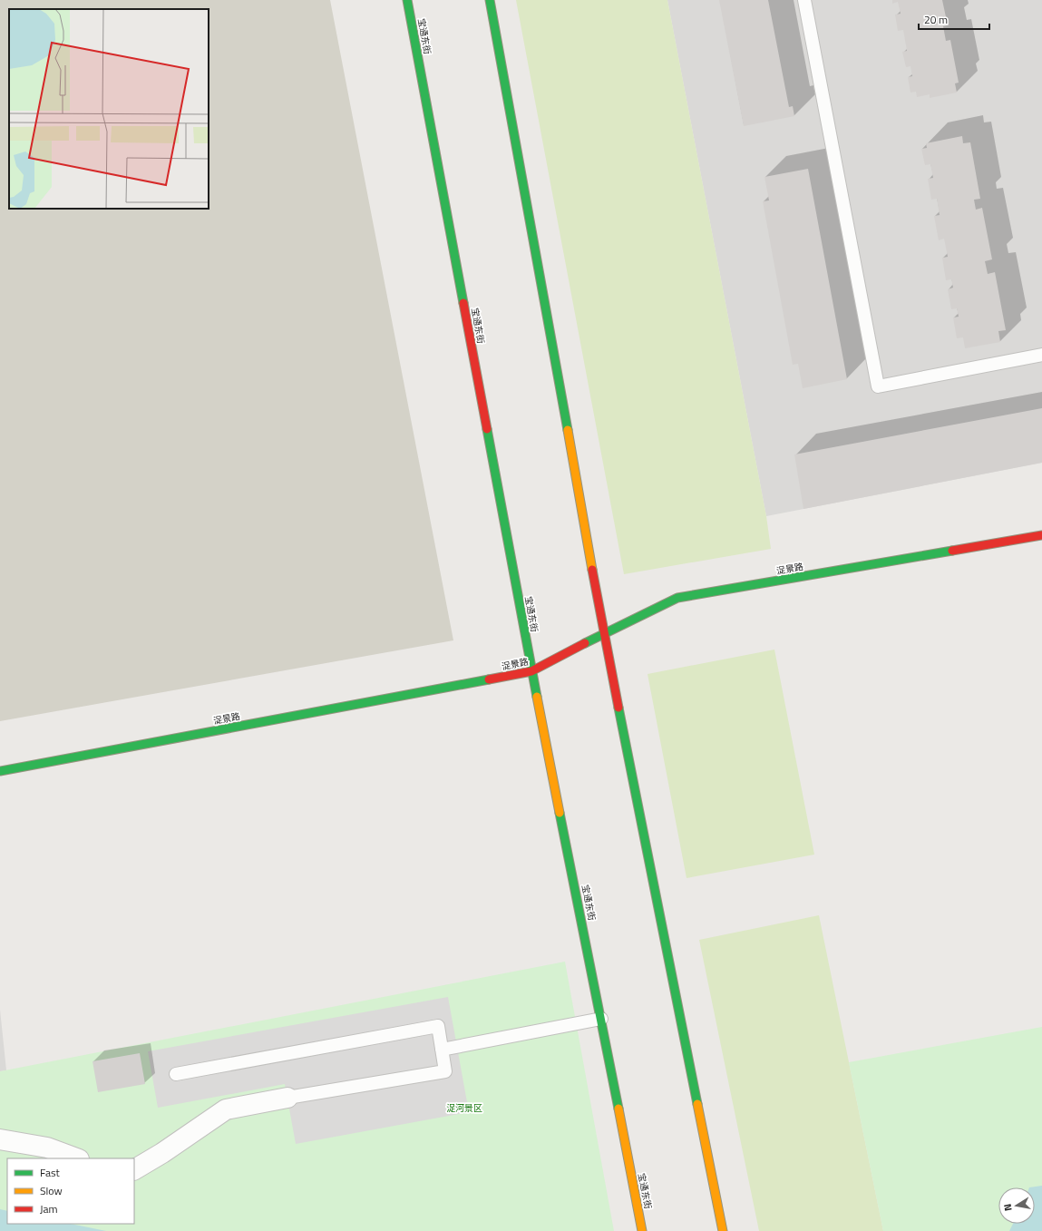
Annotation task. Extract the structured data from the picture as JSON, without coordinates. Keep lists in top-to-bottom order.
{
  "streets": {
    "main road": ["宝通东街", "浞景路"]
  },
  "crossings": [
    ["宝通东街", "浞景路"]
  ],
  "parks": ["浞河景区"],
  "legend": ["Fast", "Slow", "Jam"],
  "scale_bar": "20 m",
  "north": "left"
}
